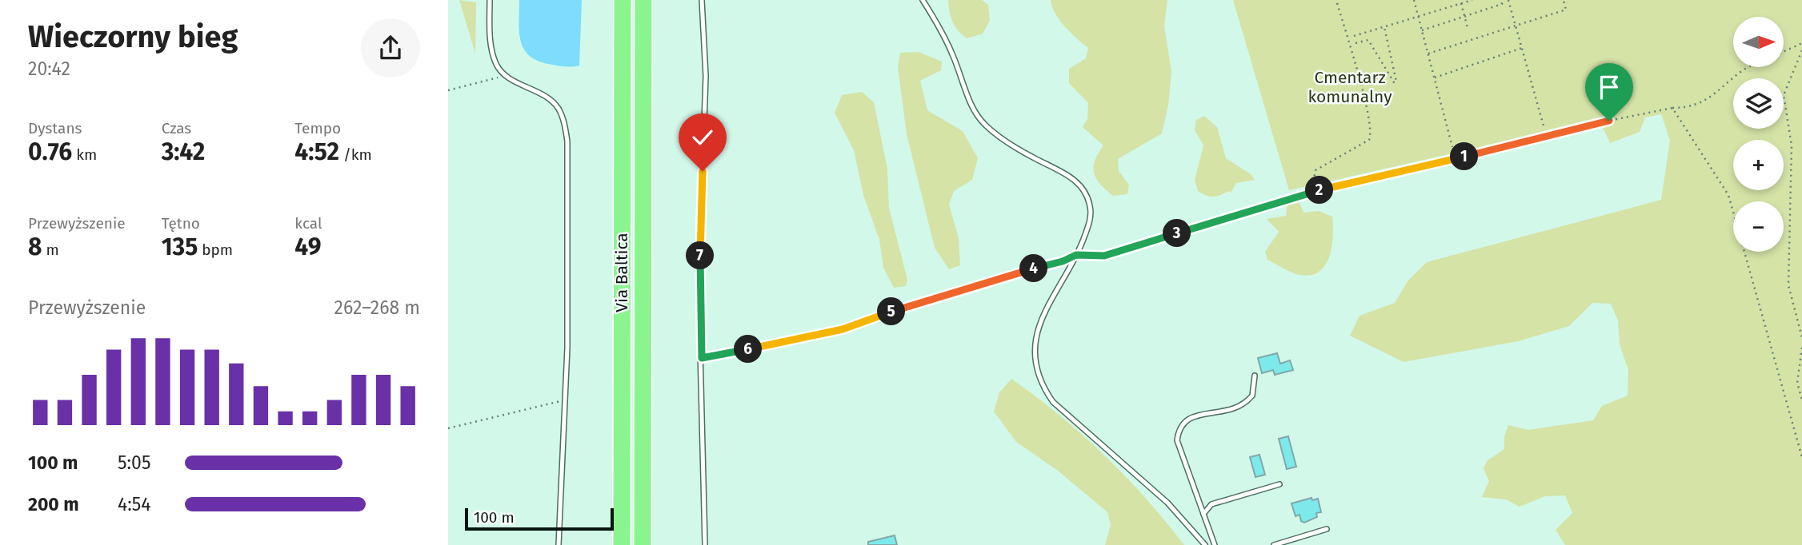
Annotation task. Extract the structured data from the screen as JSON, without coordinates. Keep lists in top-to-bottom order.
{
  "streets": {
    "highway": ["Via Baltica"]
  },
  "parks": ["Cmentarz komunalny"],
  "scale_bar": "100 m",
  "north": "right",
  "page": {
    "heading": ["Wieczorny bieg", "20:42"],
    "map_buttons": ["+", "−"],
    "stats": [
      ["Dystans", "0.76 km"],
      ["Czas", "3:42"],
      ["Tempo", "4:52 /km"],
      ["Przewyższenie", "8 m"],
      ["Tętno", "135 bpm"],
      ["kcal", "49"]
    ],
    "pins": [
      "1",
      "2",
      "3",
      "7",
      "4",
      "5",
      "6"
    ],
    "chart": ["Przewyższenie", "262–268 m"],
    "list": [
      {
        "name": "100 m",
        "note": "5:05"
      },
      {
        "name": "200 m",
        "note": "4:54"
      }
    ],
    "scale": "100 m"
  }
}
